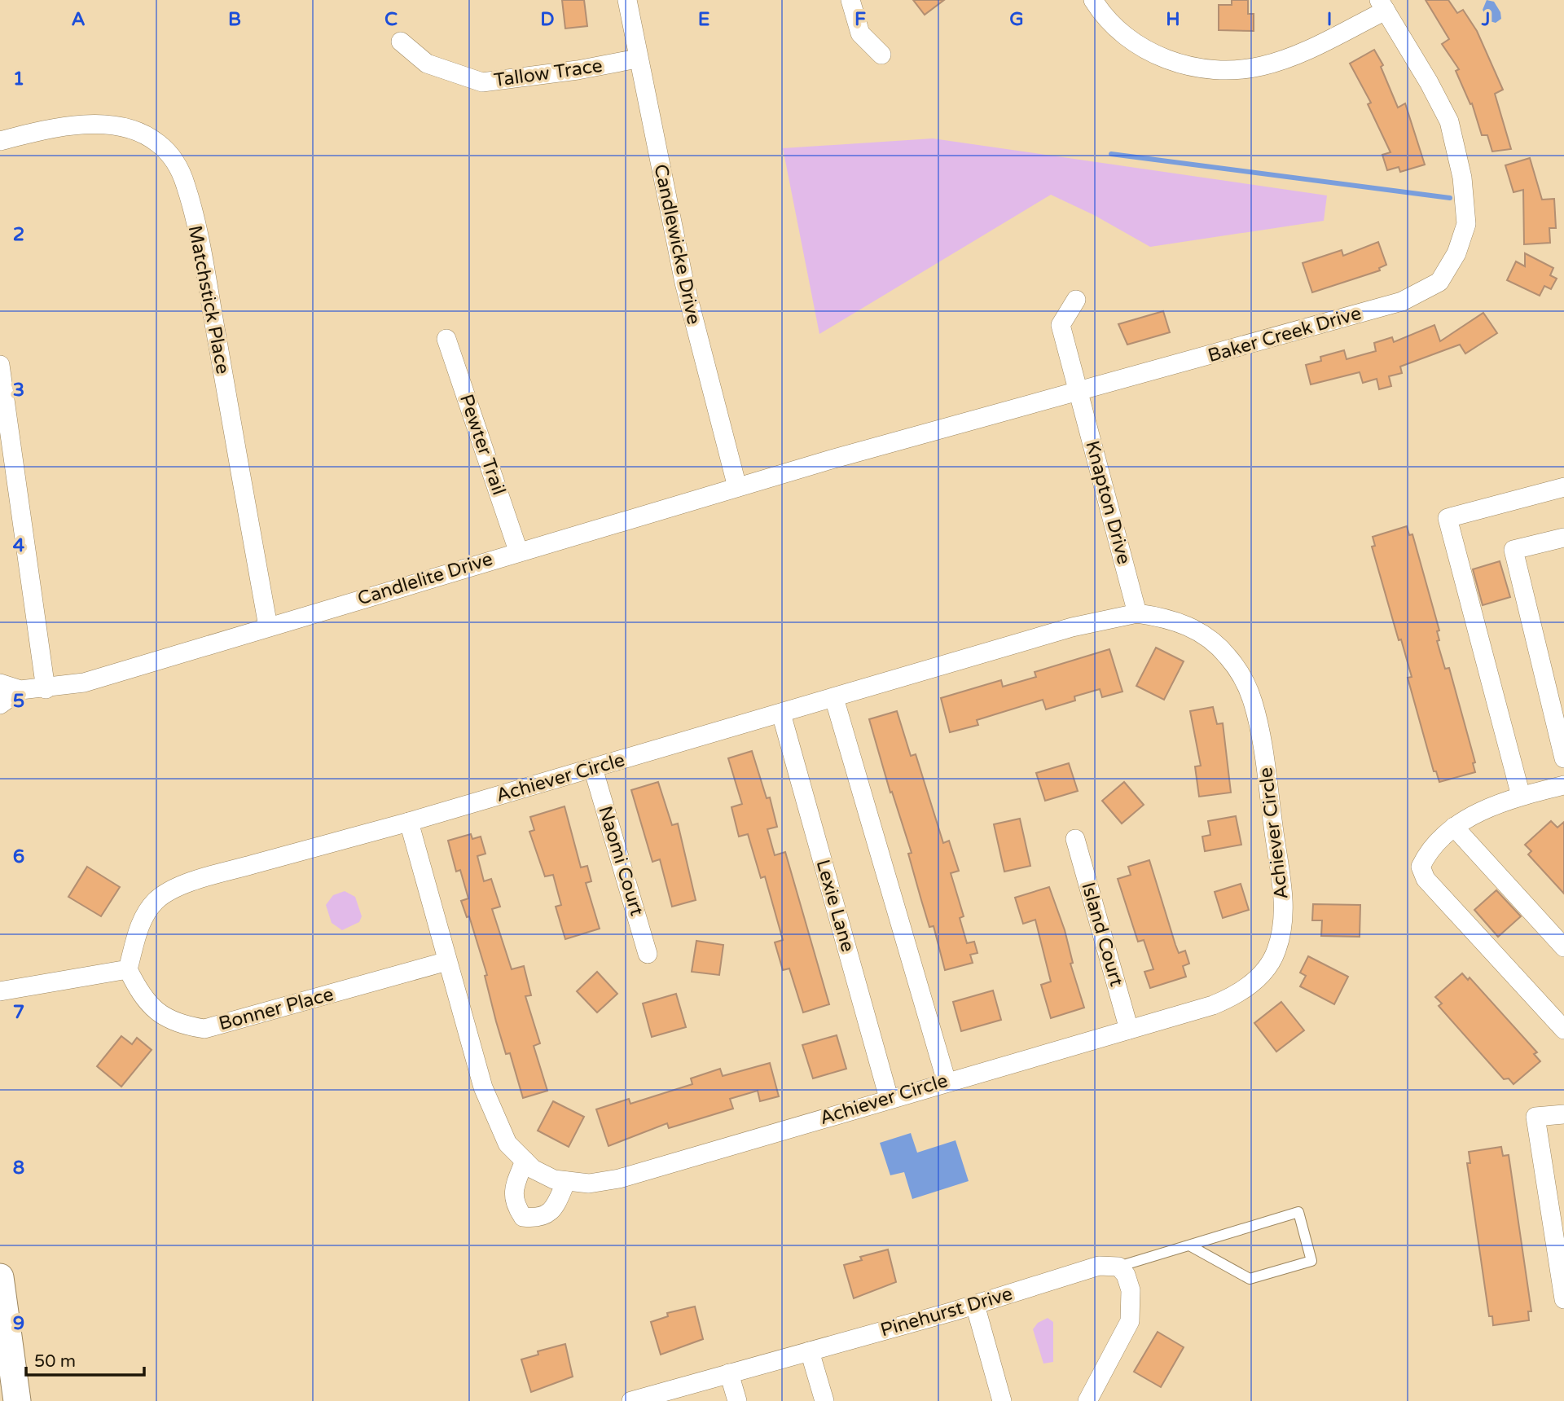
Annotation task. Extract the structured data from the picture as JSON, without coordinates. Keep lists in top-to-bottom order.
{
  "streets": {
    "street": [
      "Tallow Trace",
      "Candlewicke Drive",
      "Matchstick Place",
      "Baker Creek Drive",
      "Pewter Trail",
      "Knapton Drive",
      "Candlelite Drive",
      "Achiever Circle",
      "Naomi Court",
      "Lexie Lane",
      "Island Court",
      "Bonner Place",
      "Pinehurst Drive"
    ]
  },
  "crossings": [
    ["Tallow Trace", "Candlewicke Drive"],
    ["Candlewicke Drive", "Candlelite Drive"],
    ["Matchstick Place", "Candlelite Drive"],
    ["Baker Creek Drive", "Knapton Drive"],
    ["Baker Creek Drive", "Candlelite Drive"],
    ["Pewter Trail", "Candlelite Drive"],
    ["Knapton Drive", "Achiever Circle"],
    ["Achiever Circle", "Naomi Court"],
    ["Achiever Circle", "Lexie Lane"],
    ["Achiever Circle", "Island Court"],
    ["Achiever Circle", "Bonner Place"]
  ],
  "scale_bar": "50 m",
  "grid": {
    "columns": [
      "A",
      "B",
      "C",
      "D",
      "E",
      "F",
      "G",
      "H",
      "I",
      "J"
    ],
    "rows": [
      "1",
      "2",
      "3",
      "4",
      "5",
      "6",
      "7",
      "8",
      "9"
    ]
  }
}
